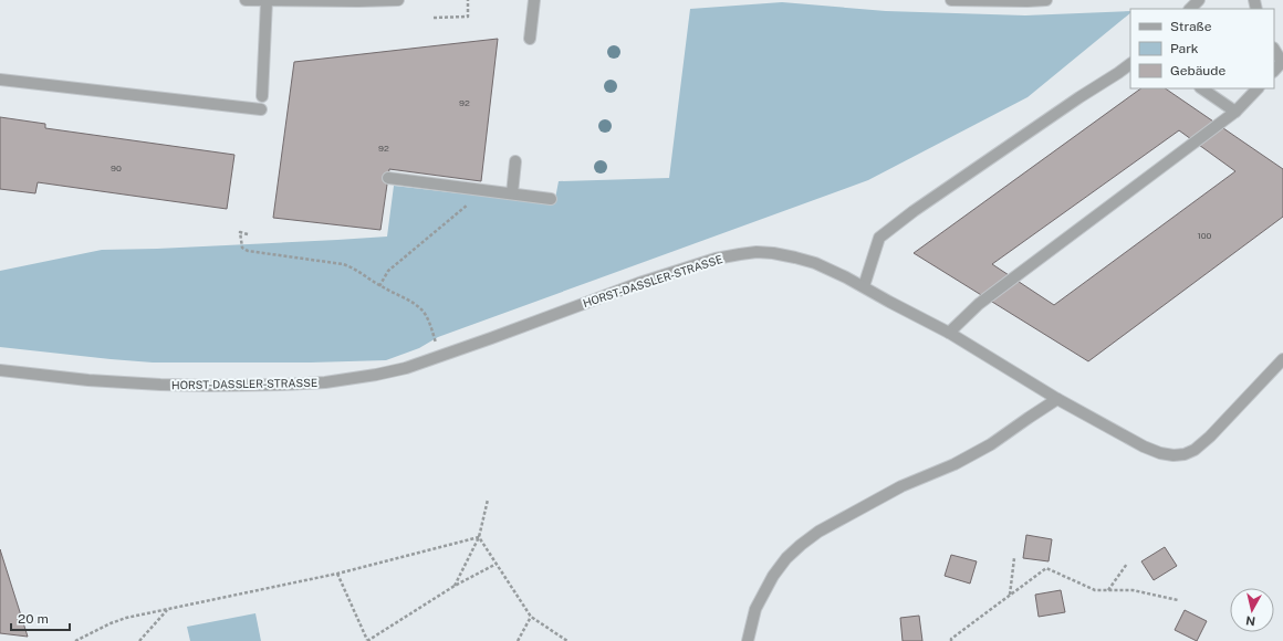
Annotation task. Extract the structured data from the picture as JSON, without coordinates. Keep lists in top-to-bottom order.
{
  "streets": {
    "street": ["HORST-DASSLER-STRASSE"]
  },
  "house_numbers": [
    "92",
    "92",
    "90",
    "100"
  ],
  "legend": ["Straße", "Park", "Gebäude"],
  "scale_bar": "20 m",
  "north": "bottom"
}
